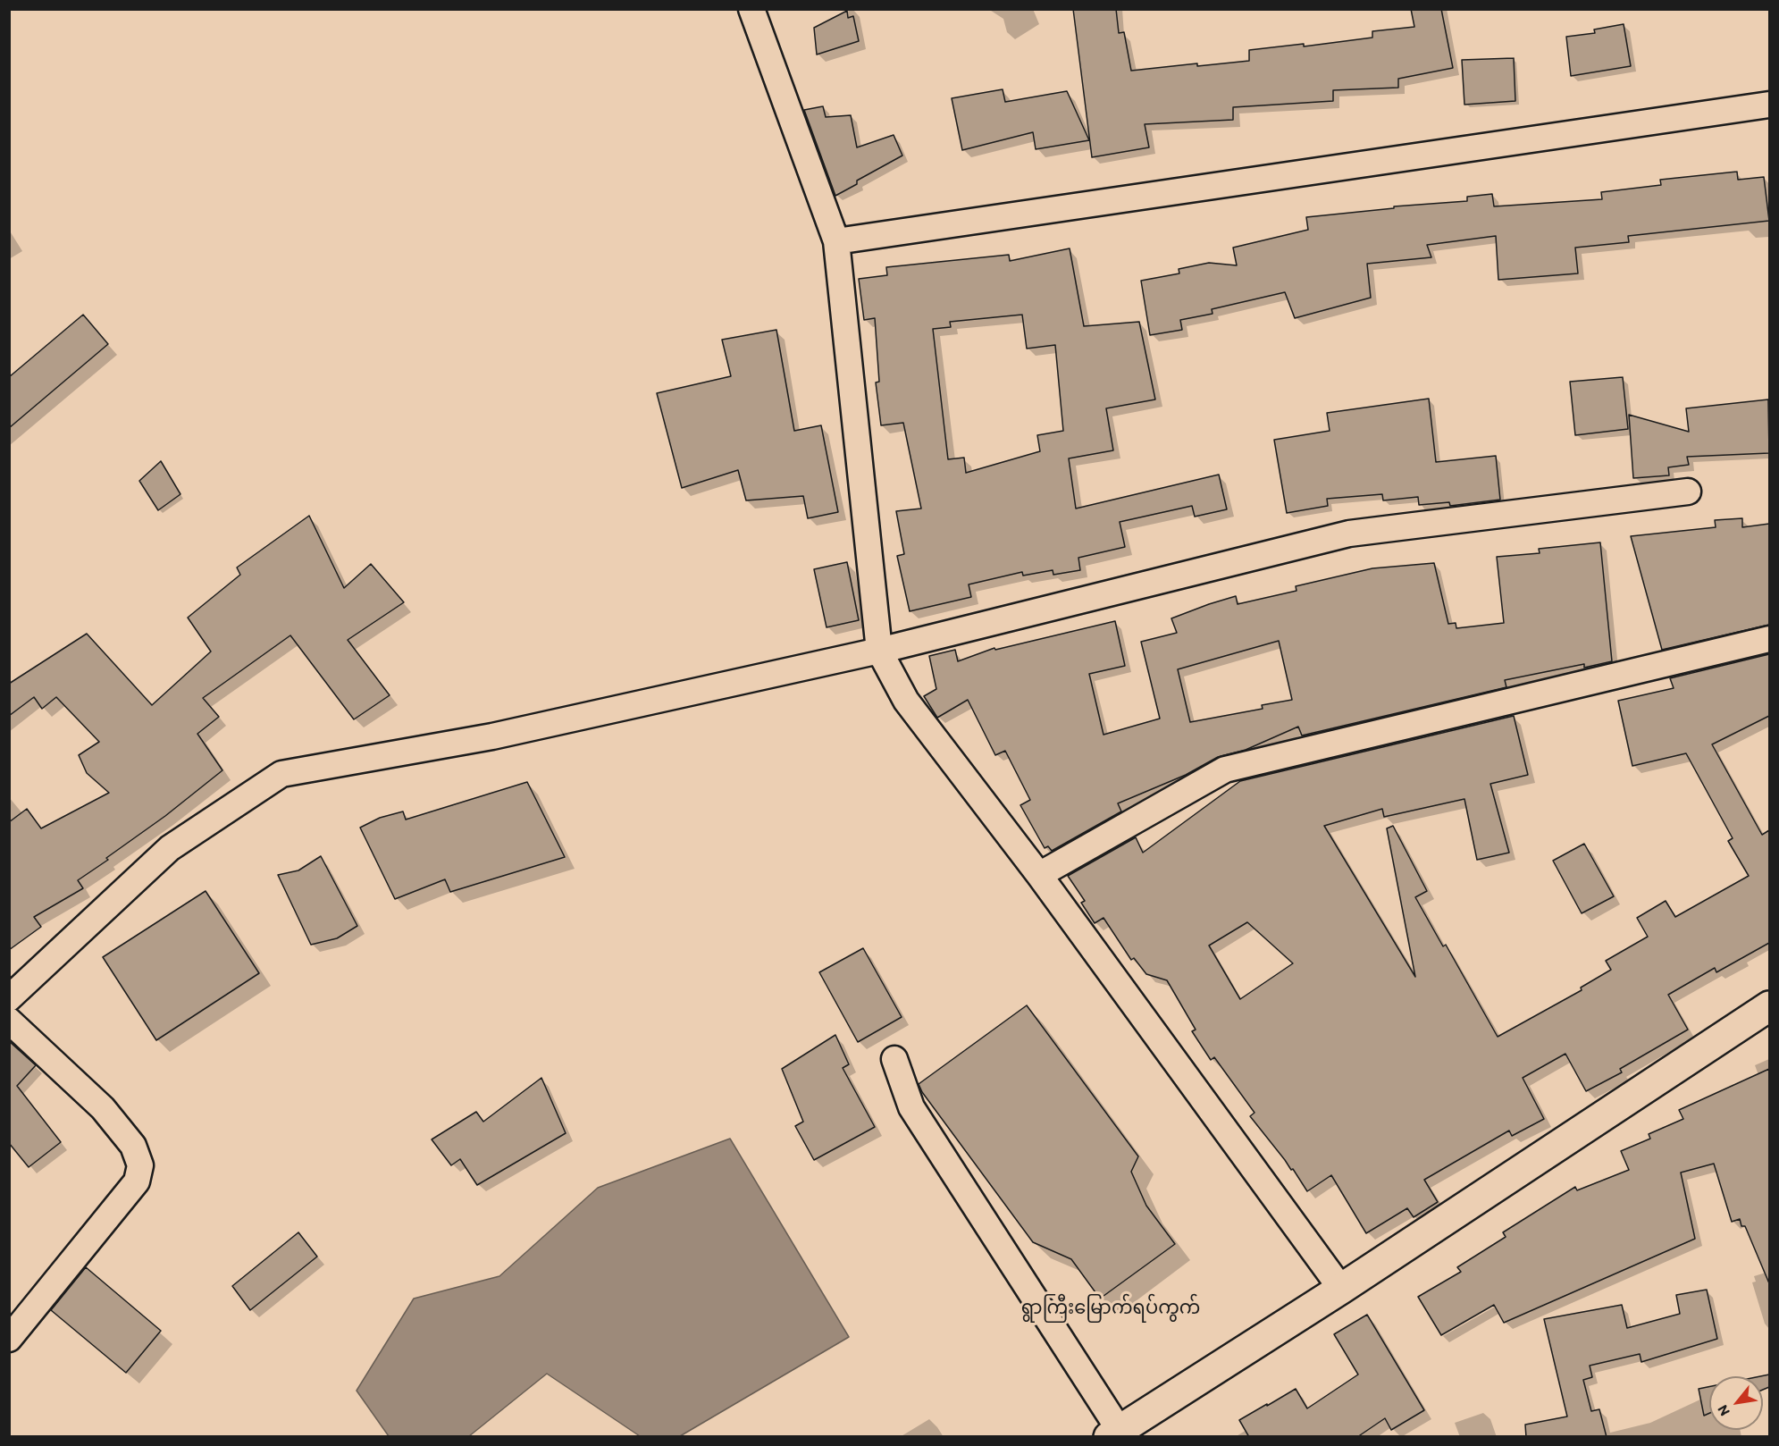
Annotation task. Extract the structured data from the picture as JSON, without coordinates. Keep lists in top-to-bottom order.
{
  "districts": ["ရွာကြီးမြောက်ရပ်ကွက်"],
  "north": "bottom left"
}
